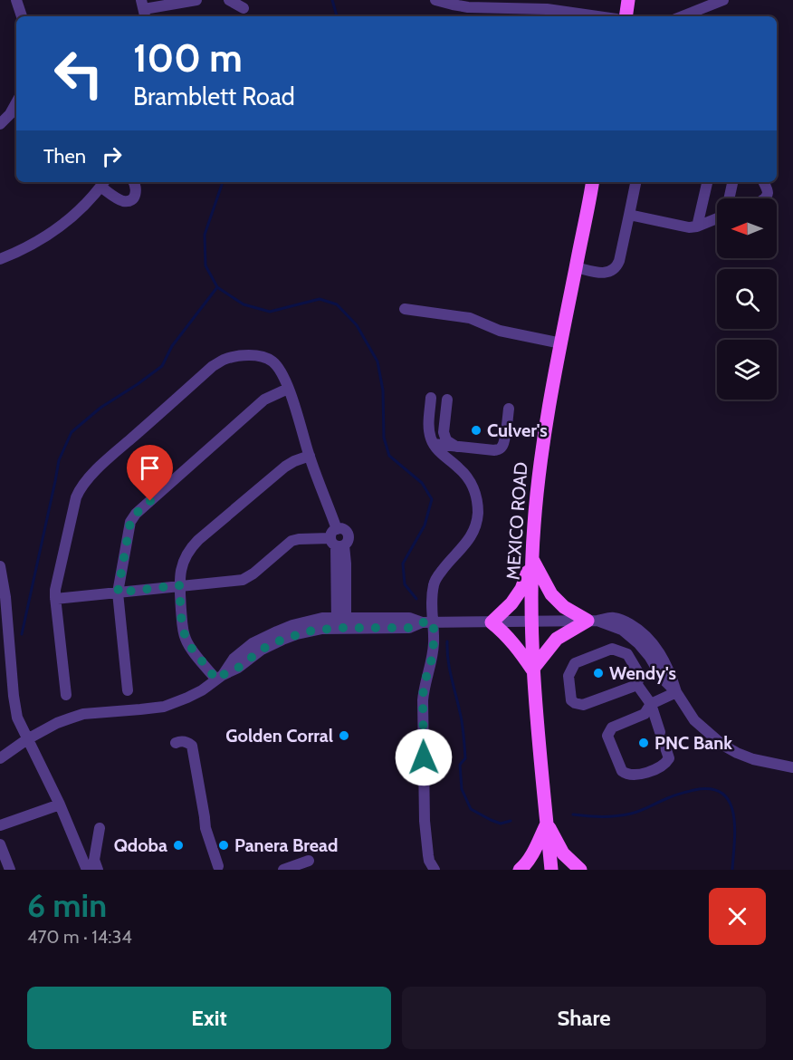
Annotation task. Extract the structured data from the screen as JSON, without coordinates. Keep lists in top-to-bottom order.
{
  "streets": {
    "main road": ["MEXICO ROAD"]
  },
  "places": [
    "Culver's",
    "Wendy's",
    "Golden Corral",
    "PNC Bank",
    "Qdoba",
    "Panera Bread"
  ],
  "north": "left",
  "page": {
    "turn": ["100 m", "Bramblett Road"],
    "then": "Then",
    "heading": ["6 min", "470 m · 14:34"],
    "buttons": ["Exit", "Share"]
  }
}
